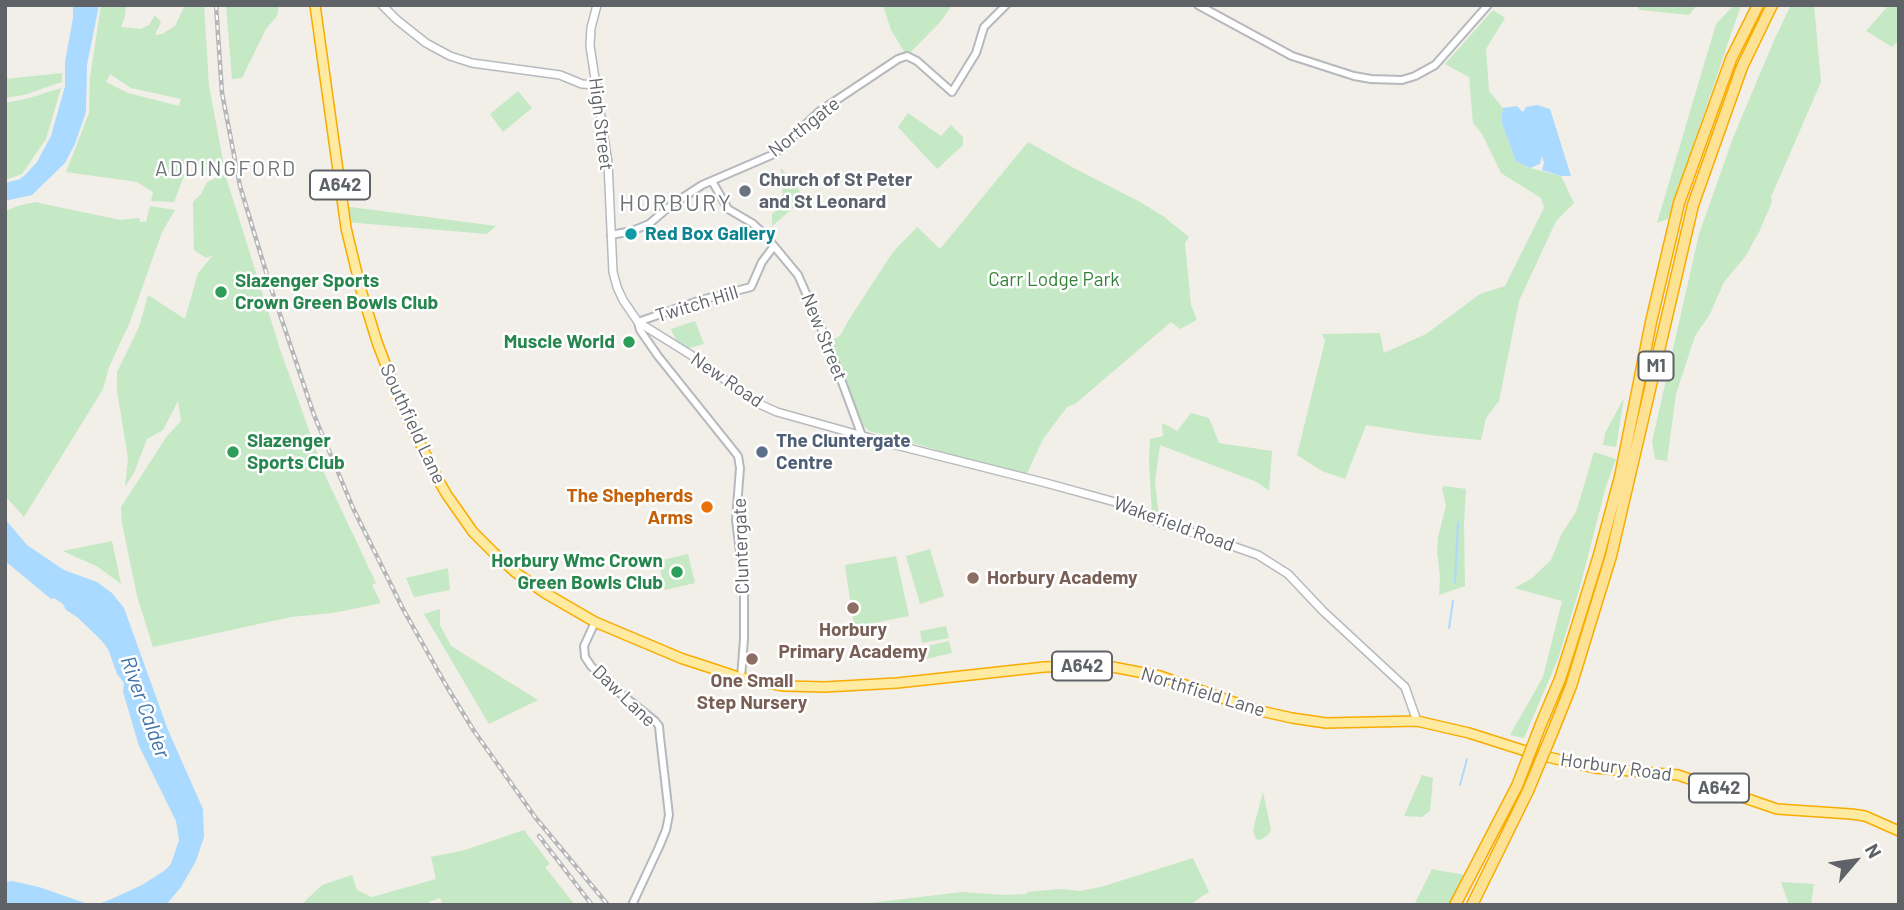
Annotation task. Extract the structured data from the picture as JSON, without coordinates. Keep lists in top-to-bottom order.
{
  "streets": {
    "highway": [
      "A642",
      "M1",
      "Southfield Lane",
      "Northfield Lane",
      "Horbury Road"
    ],
    "main road": ["High Street", "New Road", "Wakefield Road"],
    "street": [
      "Northgate",
      "Twitch Hill",
      "New Street",
      "Cluntergate",
      "Daw Lane"
    ]
  },
  "crossings": [
    ["High Street", "Northgate"],
    ["High Street", "Twitch Hill"],
    ["High Street", "New Road"],
    ["High Street", "Cluntergate"],
    ["Northgate", "New Street"],
    ["Twitch Hill", "New Street"],
    ["Twitch Hill", "New Road"],
    ["Twitch Hill", "Cluntergate"],
    ["New Street", "New Road"],
    ["New Street", "Wakefield Road"],
    ["New Road", "Wakefield Road"],
    ["New Road", "Cluntergate"],
    ["Southfield Lane", "Cluntergate"],
    ["Southfield Lane", "Northfield Lane"],
    ["Southfield Lane", "Daw Lane"],
    ["Wakefield Road", "Northfield Lane"],
    ["Cluntergate", "Northfield Lane"],
    ["Northfield Lane", "Horbury Road"]
  ],
  "districts": ["ADDINGFORD", "HORBURY"],
  "water": ["River Calder"],
  "parks": ["Carr Lodge Park"],
  "places": [
    "Church of St Peter and St Leonard",
    "Red Box Gallery",
    "Slazenger Sports Crown Green Bowls Club",
    "Muscle World",
    "Slazenger Sports Club",
    "The Cluntergate Centre",
    "The Shepherds Arms",
    "Horbury Wmc Crown Green Bowls Club",
    "Horbury Academy",
    "Horbury Primary Academy",
    "One Small Step Nursery"
  ],
  "north": "top right"
}
